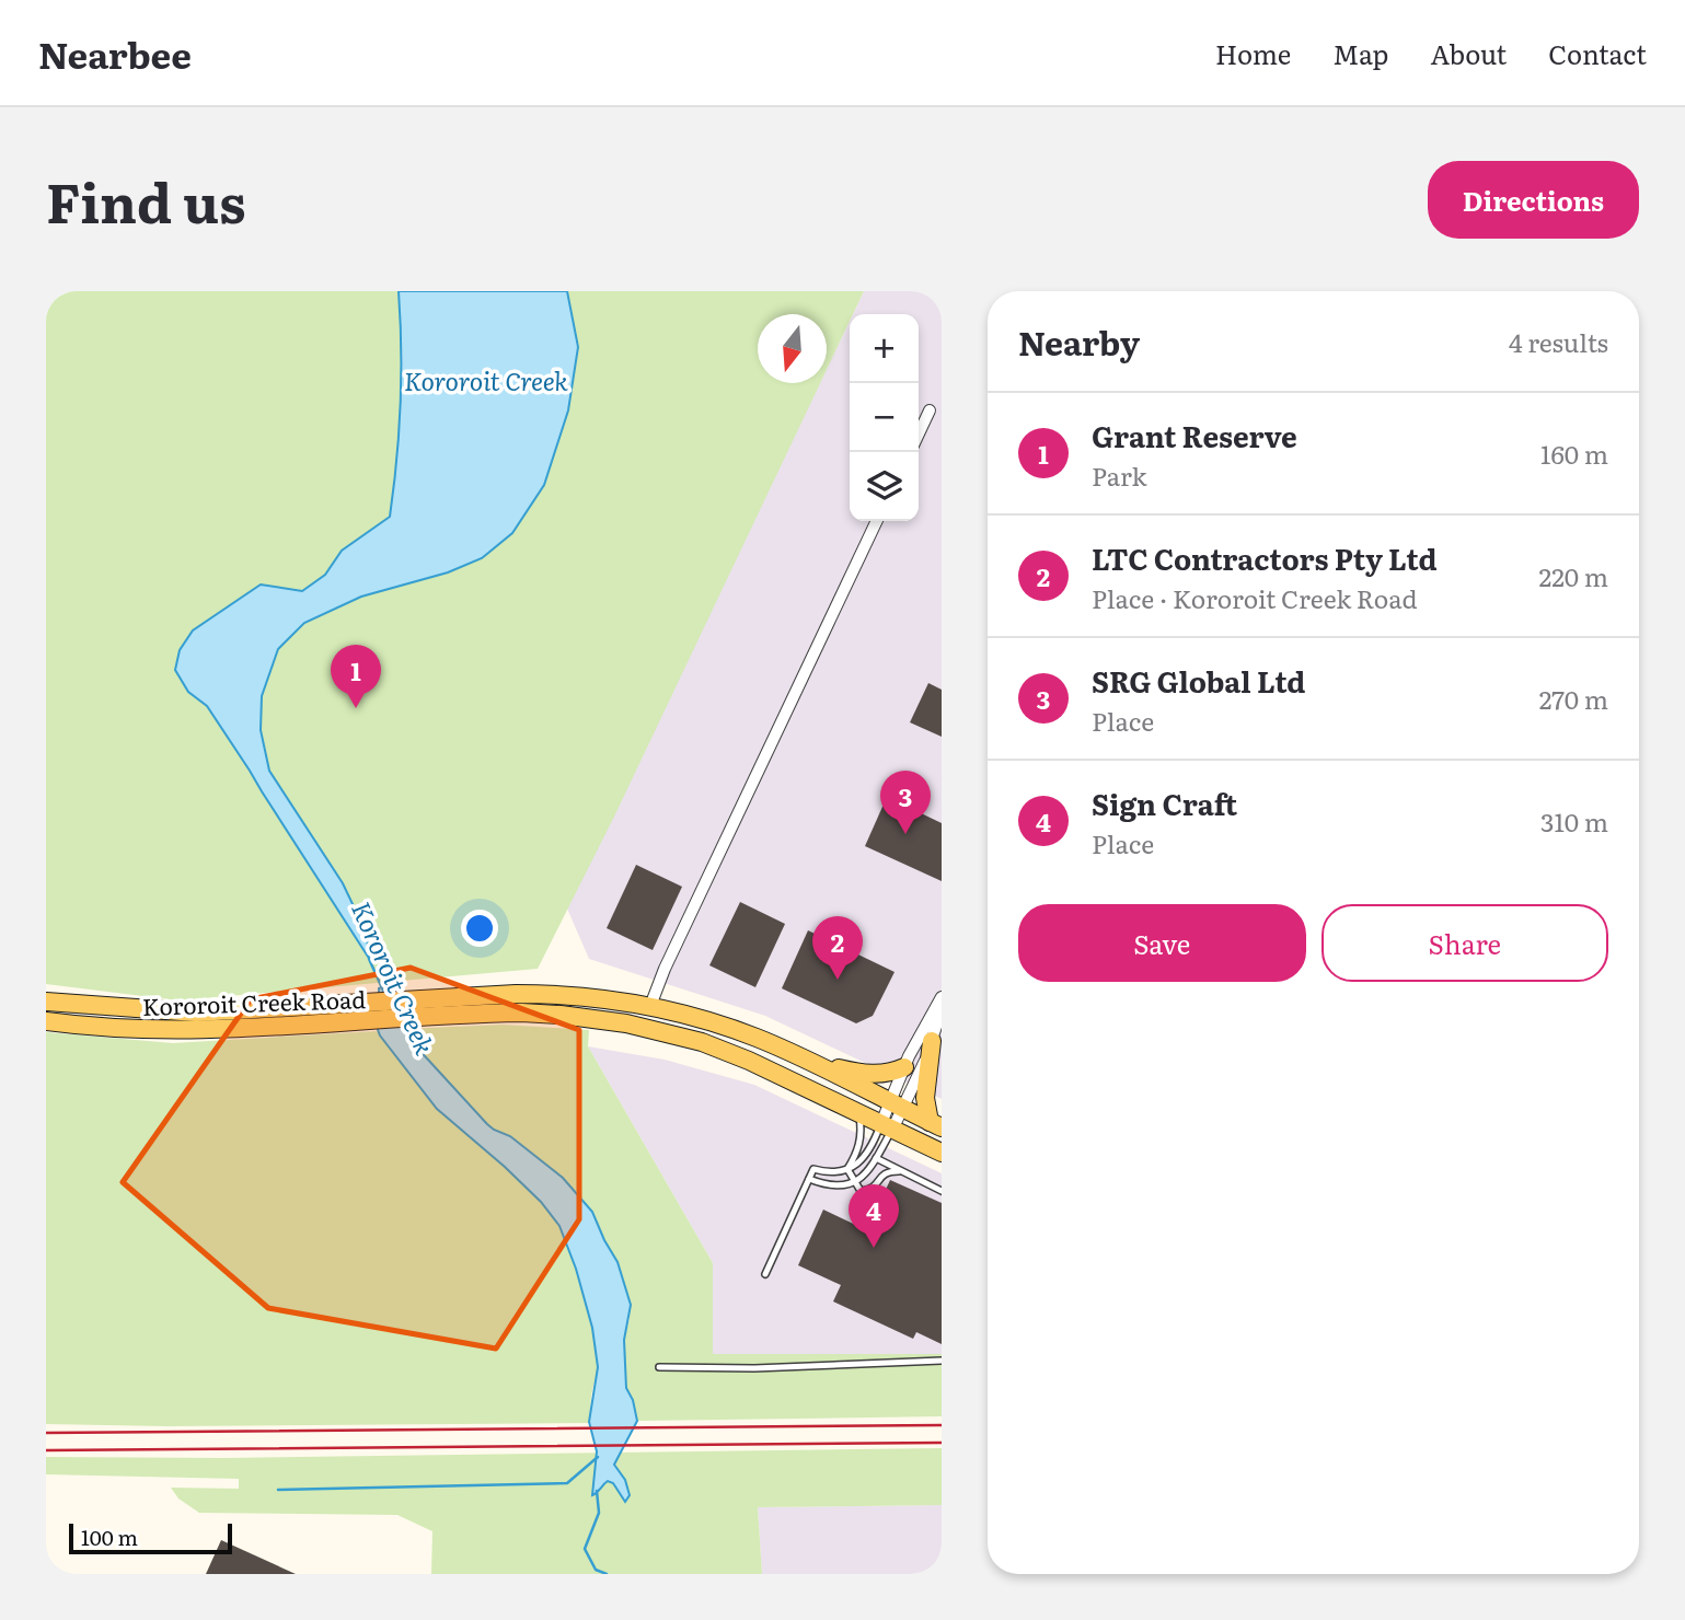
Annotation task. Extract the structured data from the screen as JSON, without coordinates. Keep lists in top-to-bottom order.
{
  "streets": {
    "main road": ["Kororoit Creek Road"]
  },
  "water": ["Kororoit Creek"],
  "scale_bar": "100 m",
  "north": "bottom",
  "page": {
    "header": "Nearbee",
    "nav": [
      "Home",
      "Map",
      "About",
      "Contact"
    ],
    "title": "Find us",
    "buttons": [
      "Directions",
      ["Save", "Share"]
    ],
    "heading": ["Nearby", "4 results"],
    "map_buttons": ["+", "−"],
    "list": [
      {
        "mark": "1",
        "name": "Grant Reserve",
        "note": "Park",
        "value": "160 m"
      },
      {
        "mark": "2",
        "name": "LTC Contractors Pty Ltd",
        "note": "Place · Kororoit Creek Road",
        "value": "220 m"
      },
      {
        "mark": "3",
        "name": "SRG Global Ltd",
        "note": "Place",
        "value": "270 m"
      },
      {
        "mark": "4",
        "name": "Sign Craft",
        "note": "Place",
        "value": "310 m"
      }
    ],
    "pins": [
      "1",
      "3",
      "2",
      "4"
    ],
    "scale": "100 m"
  }
}
